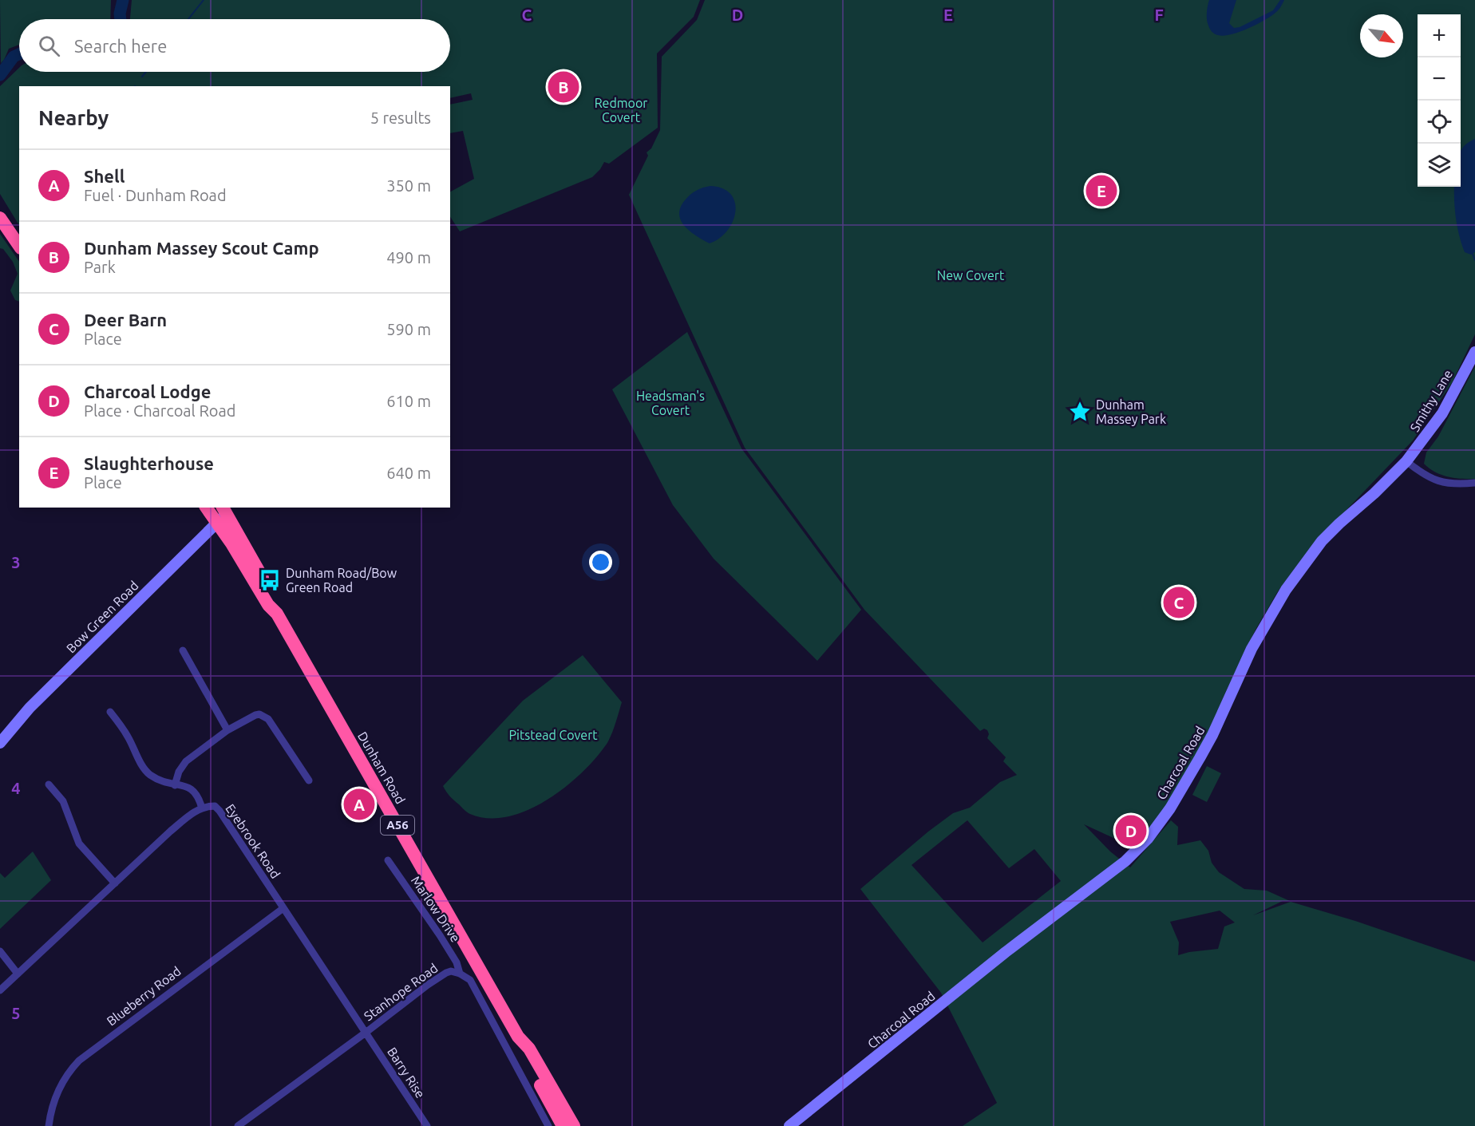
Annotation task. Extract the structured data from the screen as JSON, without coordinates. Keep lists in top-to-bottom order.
{
  "streets": {
    "highway": ["Dunham Road", "A56"],
    "main road": ["Smithy Lane", "Bow Green Road", "Charcoal Road"],
    "street": [
      "Eyebrook Road",
      "Marlow Drive",
      "Stanhope Road",
      "Blueberry Road",
      "Barry Rise"
    ]
  },
  "crossings": [
    ["Smithy Lane", "Charcoal Road"],
    ["Bow Green Road", "Dunham Road"],
    ["Eyebrook Road", "Stanhope Road"],
    ["Eyebrook Road", "Blueberry Road"],
    ["Eyebrook Road", "Barry Rise"],
    ["Marlow Drive", "Stanhope Road"],
    ["Stanhope Road", "Barry Rise"]
  ],
  "parks": [
    "Redmoor Covert",
    "New Covert",
    "Headsman's Covert",
    "Pitstead Covert"
  ],
  "places": {
    "place": ["Dunham Massey Park"],
    "bus stop": ["Dunham Road/Bow Green Road"]
  },
  "north": "bottom right",
  "page": {
    "map_buttons": ["+", "−"],
    "search": "Search here",
    "pins": [
      "B",
      "E",
      "C",
      "A",
      "D"
    ],
    "heading": ["Nearby", "5 results"],
    "list": [
      {
        "mark": "A",
        "name": "Shell",
        "note": "Fuel · Dunham Road",
        "value": "350 m"
      },
      {
        "mark": "B",
        "name": "Dunham Massey Scout Camp",
        "note": "Park",
        "value": "490 m"
      },
      {
        "mark": "C",
        "name": "Deer Barn",
        "note": "Place",
        "value": "590 m"
      },
      {
        "mark": "D",
        "name": "Charcoal Lodge",
        "note": "Place · Charcoal Road",
        "value": "610 m"
      },
      {
        "mark": "E",
        "name": "Slaughterhouse",
        "note": "Place",
        "value": "640 m"
      }
    ]
  },
  "grid": {
    "columns": [
      "C",
      "D",
      "E",
      "F"
    ],
    "rows": ["3", "4", "5"]
  }
}
